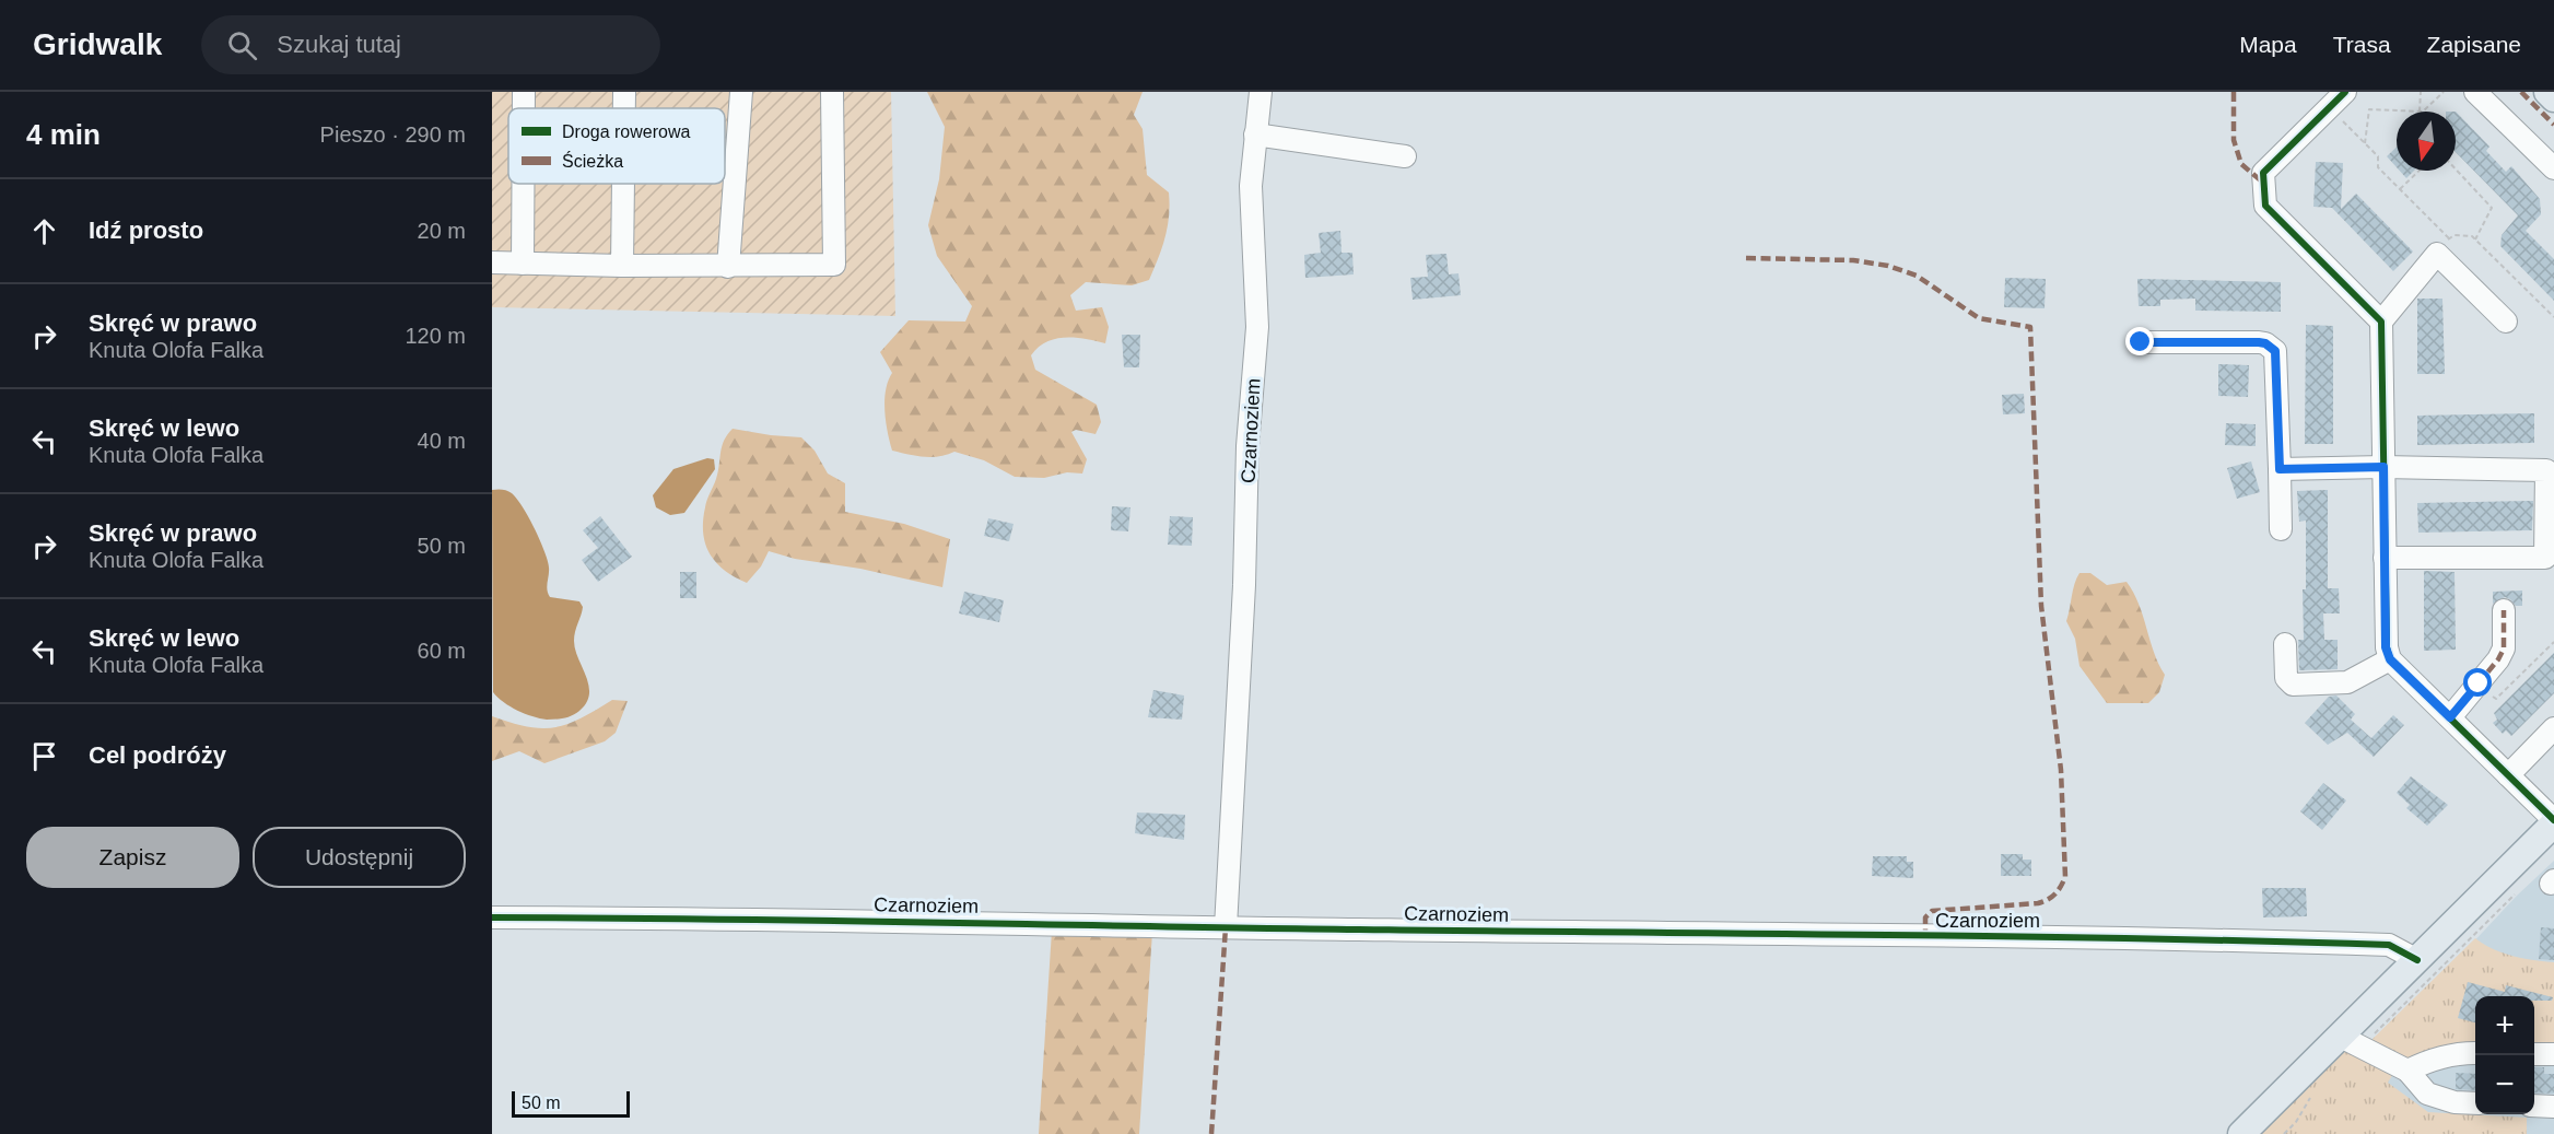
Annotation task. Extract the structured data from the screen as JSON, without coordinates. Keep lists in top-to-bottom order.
{
  "streets": {
    "street": ["Czarnoziem"]
  },
  "legend": ["Droga rowerowa", "Ścieżka"],
  "scale_bar": "50 m",
  "north": "bottom",
  "page": {
    "header": "Gridwalk",
    "search": "Szukaj tutaj",
    "nav": ["Mapa", "Trasa", "Zapisane"],
    "heading": ["4 min", "Pieszo · 290 m"],
    "list": [
      ["Idź prosto", "20 m"],
      ["Skręć w prawo", "Knuta Olofa Falka", "120 m"],
      ["Skręć w lewo", "Knuta Olofa Falka", "40 m"],
      ["Skręć w prawo", "Knuta Olofa Falka", "50 m"],
      ["Skręć w lewo", "Knuta Olofa Falka", "60 m"],
      "Cel podróży"
    ],
    "buttons": ["Zapisz", "Udostępnij"],
    "map_buttons": ["+", "−"],
    "scale": "50 m"
  }
}
